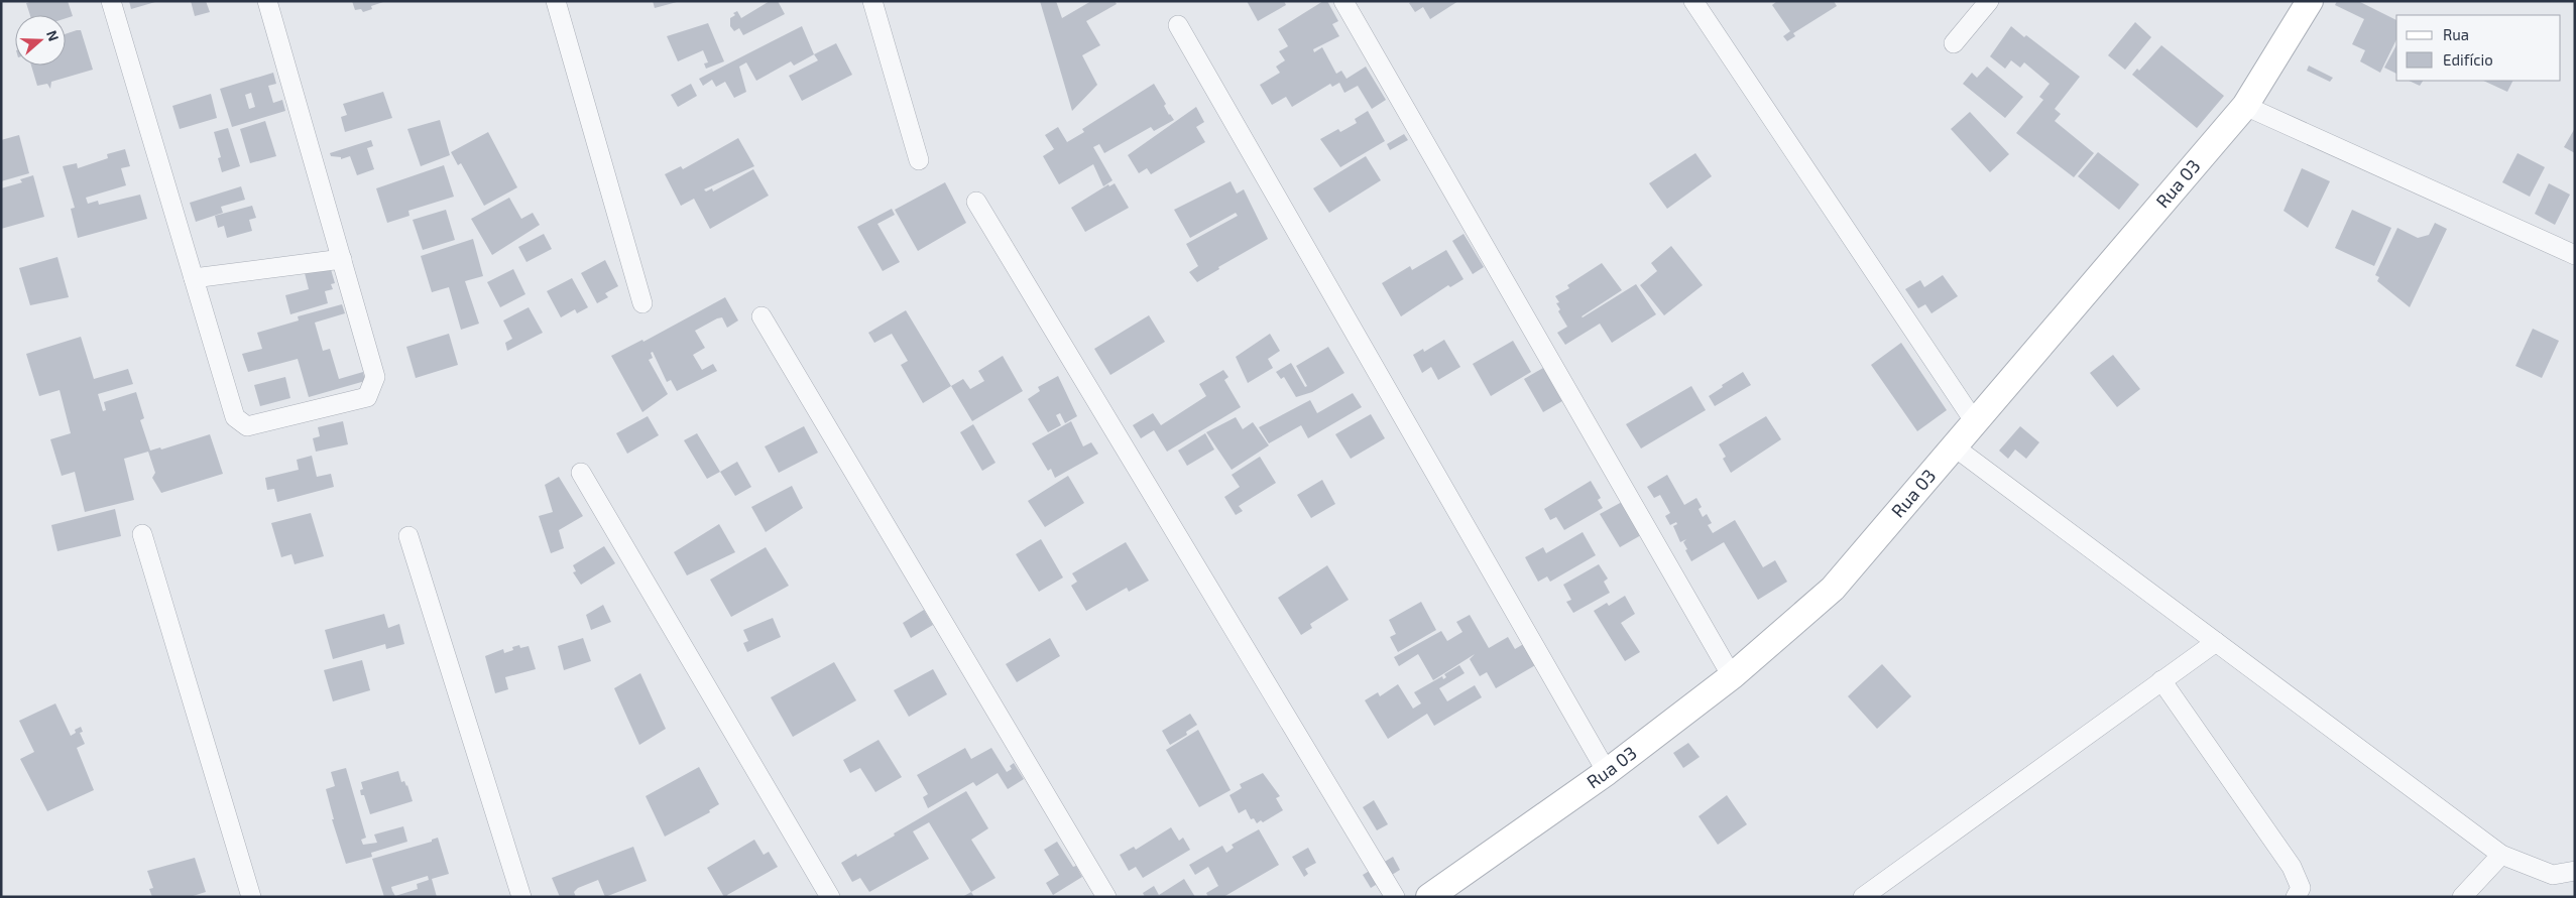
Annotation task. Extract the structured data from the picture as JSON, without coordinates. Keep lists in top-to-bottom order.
{
  "streets": {
    "street": ["Rua 03"]
  },
  "legend": ["Rua", "Edifício"],
  "north": "right"
}
